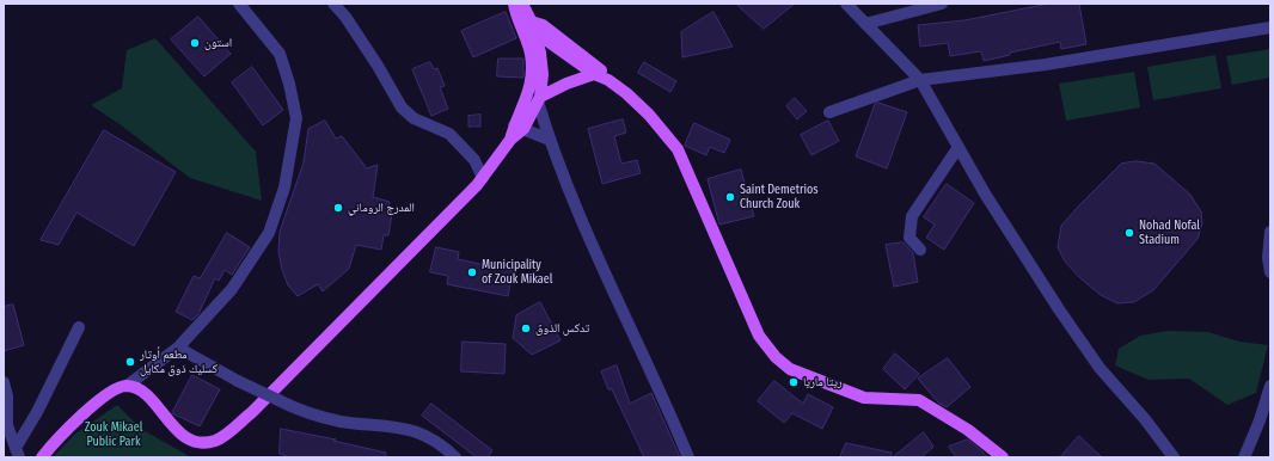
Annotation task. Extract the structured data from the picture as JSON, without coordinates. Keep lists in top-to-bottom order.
{
  "parks": ["Zouk Mikael Public Park"],
  "places": [
    "استون",
    "Saint Demetrios Church Zouk",
    "المدرج الروماني",
    "Nohad Nofal Stadium",
    "Municipality of Zouk Mikael",
    "تدكس الذوق",
    "مطعم أوتار كسليك ذوق مكايل",
    "ريتا ماريا"
  ]
}
